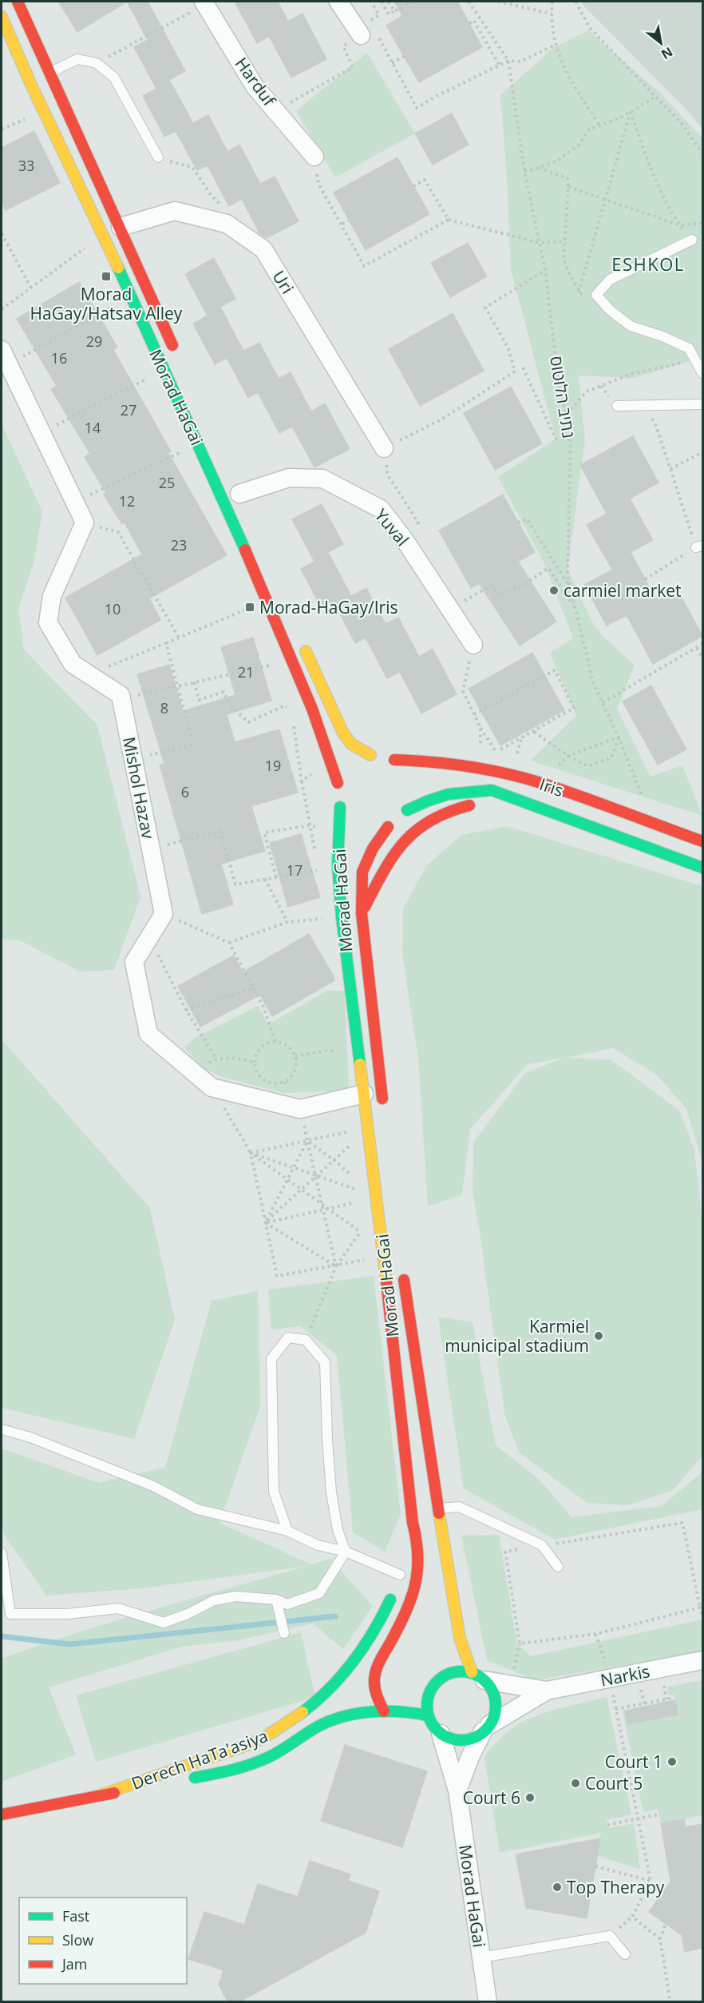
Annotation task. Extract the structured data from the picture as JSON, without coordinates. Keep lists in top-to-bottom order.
{
  "streets": {
    "street": [
      "Harduf",
      "Uri",
      "Morad HaGai",
      "Yuval",
      "Iris",
      "Mishol Hazav",
      "Narkis",
      "Derech HaTa'asiya"
    ],
    "path": ["נתיב הלוטוס"]
  },
  "crossings": [
    ["Uri", "Morad HaGai"],
    ["Morad HaGai", "Narkis"],
    ["Morad HaGai", "Derech HaTa'asiya"],
    ["נתיב הלוטוס", "Iris"]
  ],
  "districts": ["ESHKOL"],
  "places": {
    "transit": ["Morad HaGay/Hatsav Alley", "Morad-HaGay/Iris"],
    "other": [
      "carmiel market",
      "Karmiel municipal stadium",
      "Court 1",
      "Court 5",
      "Court 6",
      "Top Therapy"
    ]
  },
  "house_numbers": [
    "33",
    "29",
    "16",
    "27",
    "14",
    "25",
    "12",
    "23",
    "10",
    "21",
    "8",
    "19",
    "6",
    "17"
  ],
  "legend": ["Fast", "Slow", "Jam"],
  "north": "bottom right"
}
